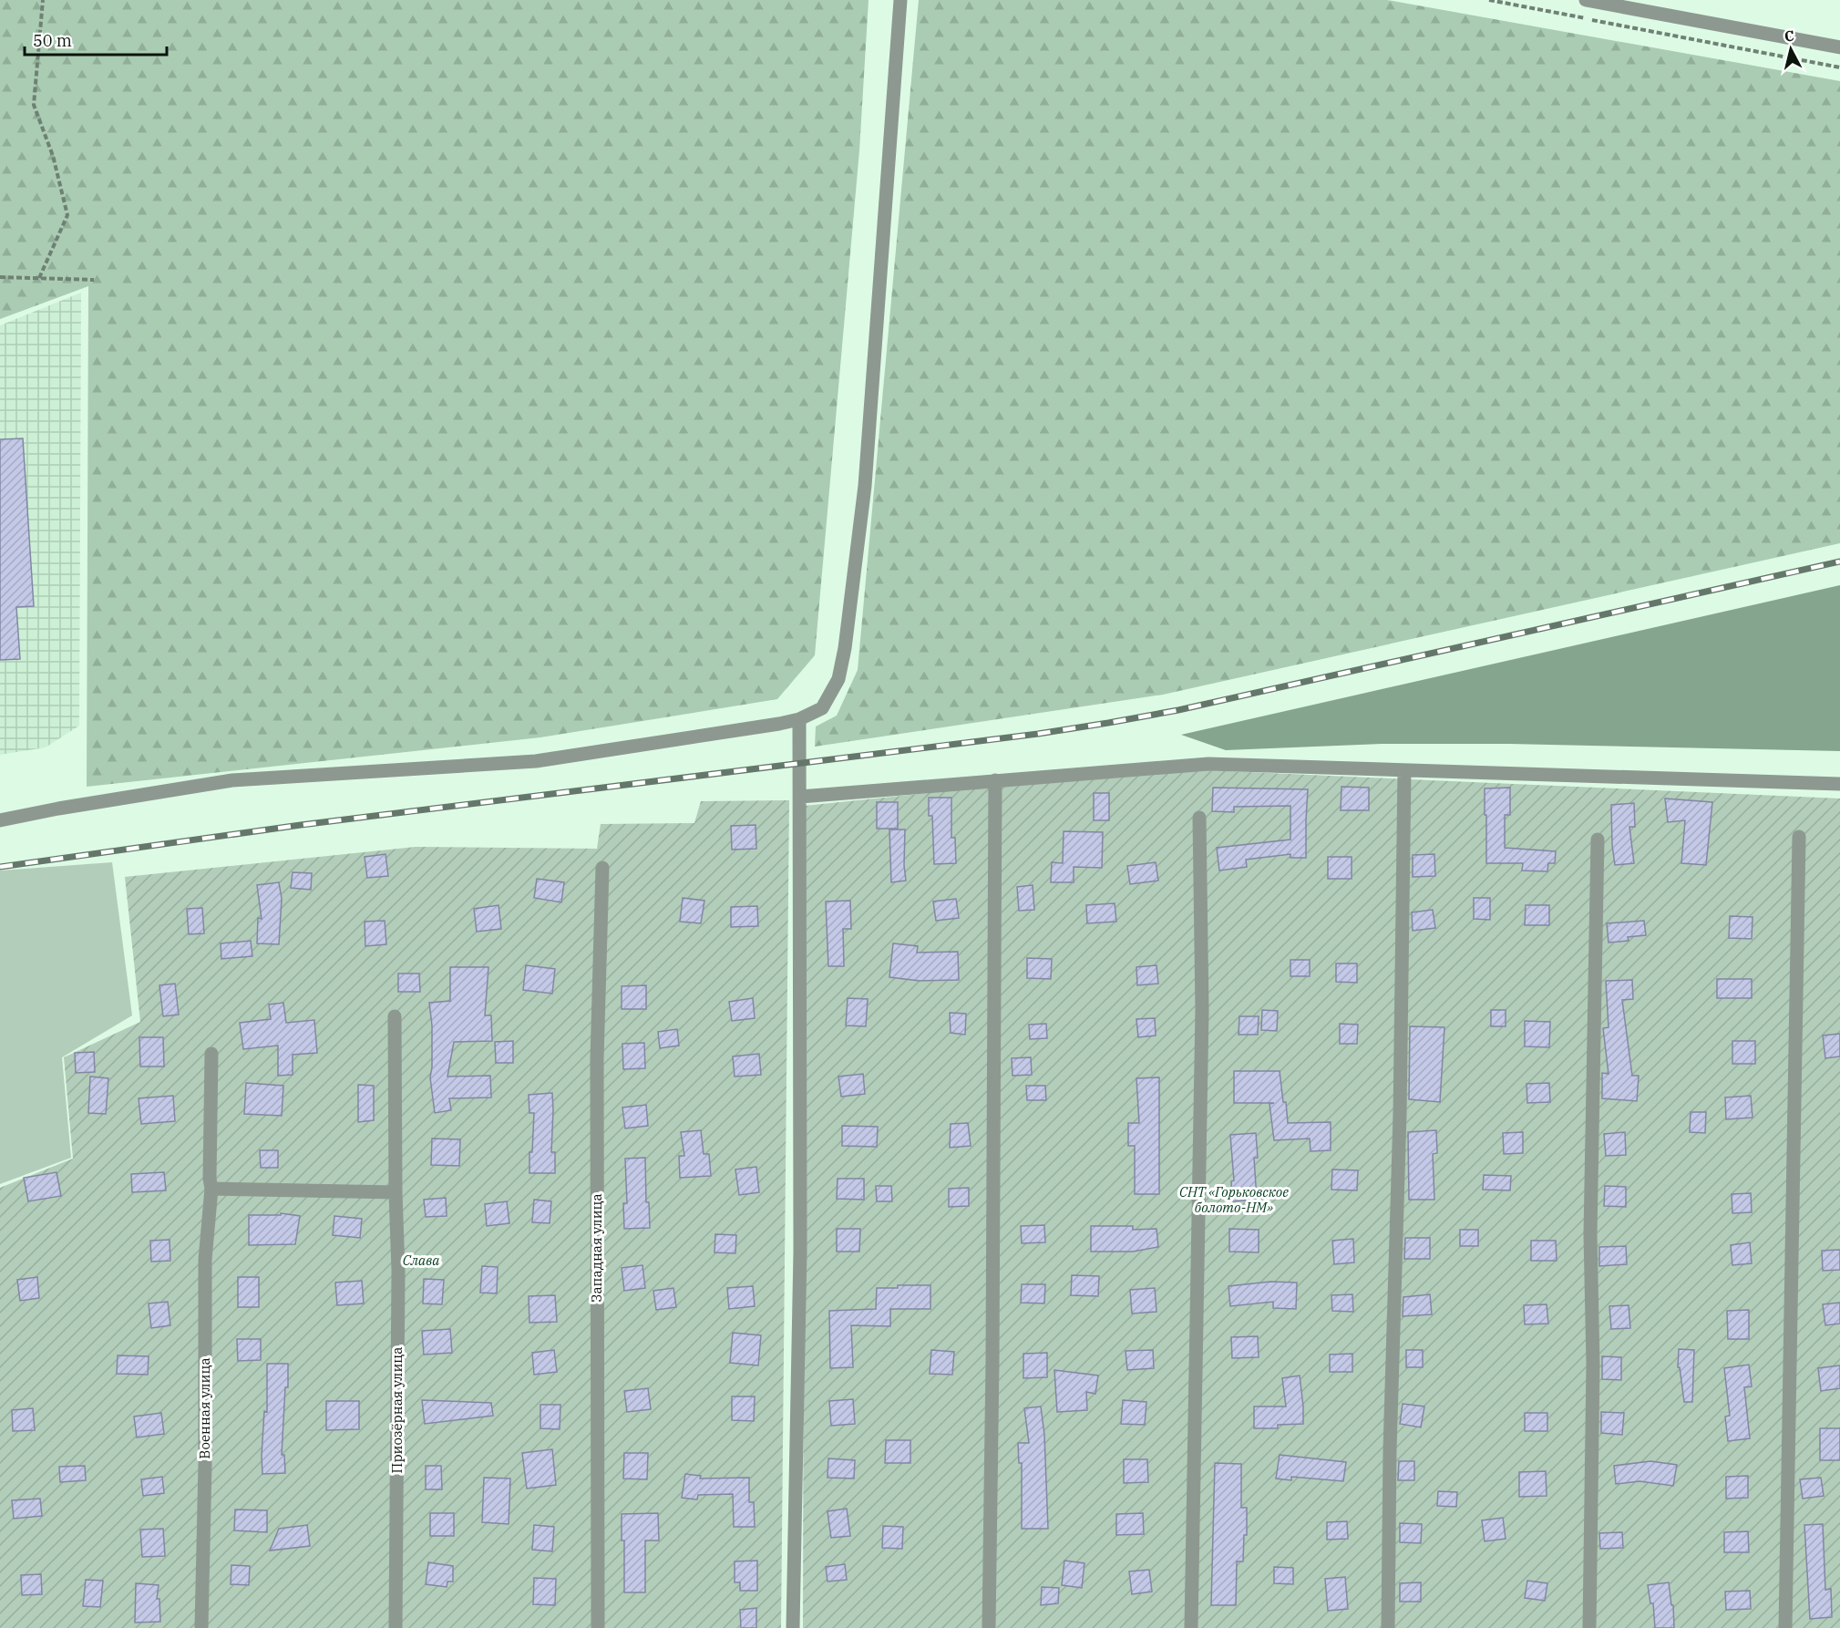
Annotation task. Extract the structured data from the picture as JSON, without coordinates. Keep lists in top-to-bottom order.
{
  "streets": {
    "street": ["Западная улица", "Военная улица", "Приозёрная улица"]
  },
  "parks": ["СНТ «Горьковское болото-НМ»", "Слава"],
  "scale_bar": "50 m",
  "north": "top"
}
